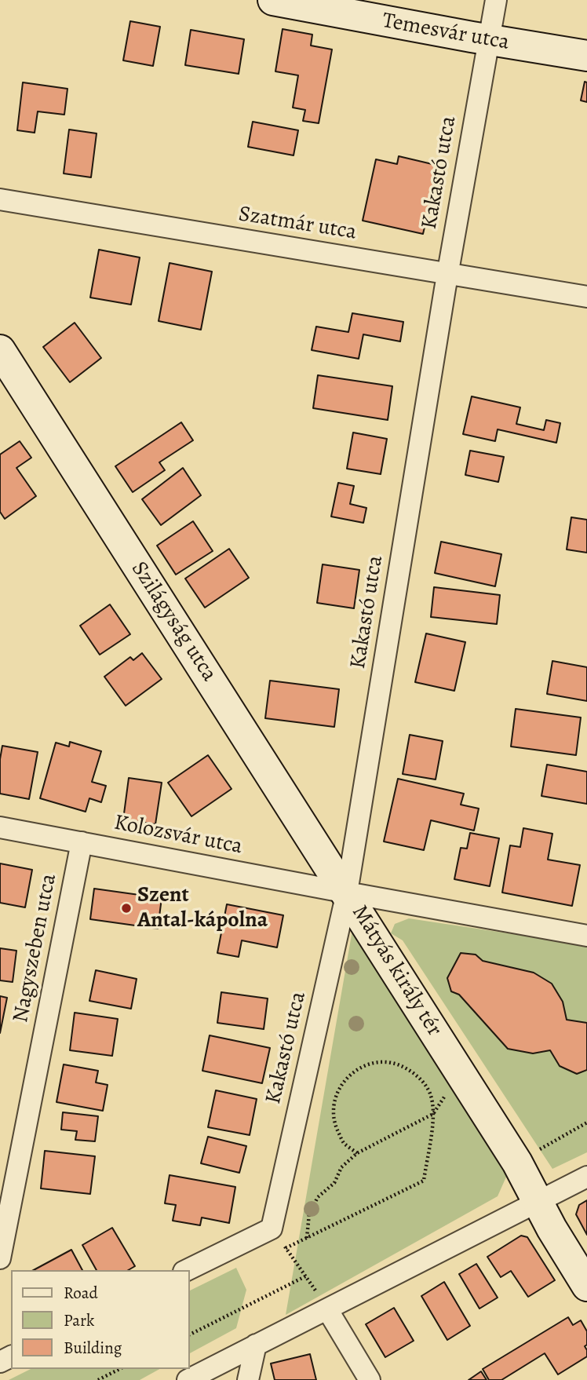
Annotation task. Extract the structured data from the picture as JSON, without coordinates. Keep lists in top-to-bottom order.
{
  "streets": {
    "street": [
      "Temesvár utca",
      "Kakastó utca",
      "Szatmár utca",
      "Szilágyság utca",
      "Kolozsvár utca",
      "Nagyszeben utca",
      "Mátyás király tér"
    ]
  },
  "crossings": [
    ["Temesvár utca", "Kakastó utca"],
    ["Kakastó utca", "Szatmár utca"],
    ["Kakastó utca", "Szilágyság utca"],
    ["Kakastó utca", "Kolozsvár utca"],
    ["Kakastó utca", "Mátyás király tér"],
    ["Szilágyság utca", "Kolozsvár utca"],
    ["Szilágyság utca", "Mátyás király tér"],
    ["Kolozsvár utca", "Nagyszeben utca"],
    ["Kolozsvár utca", "Mátyás király tér"]
  ],
  "places": ["Szent Antal-kápolna"],
  "legend": ["Road", "Park", "Building"]
}
